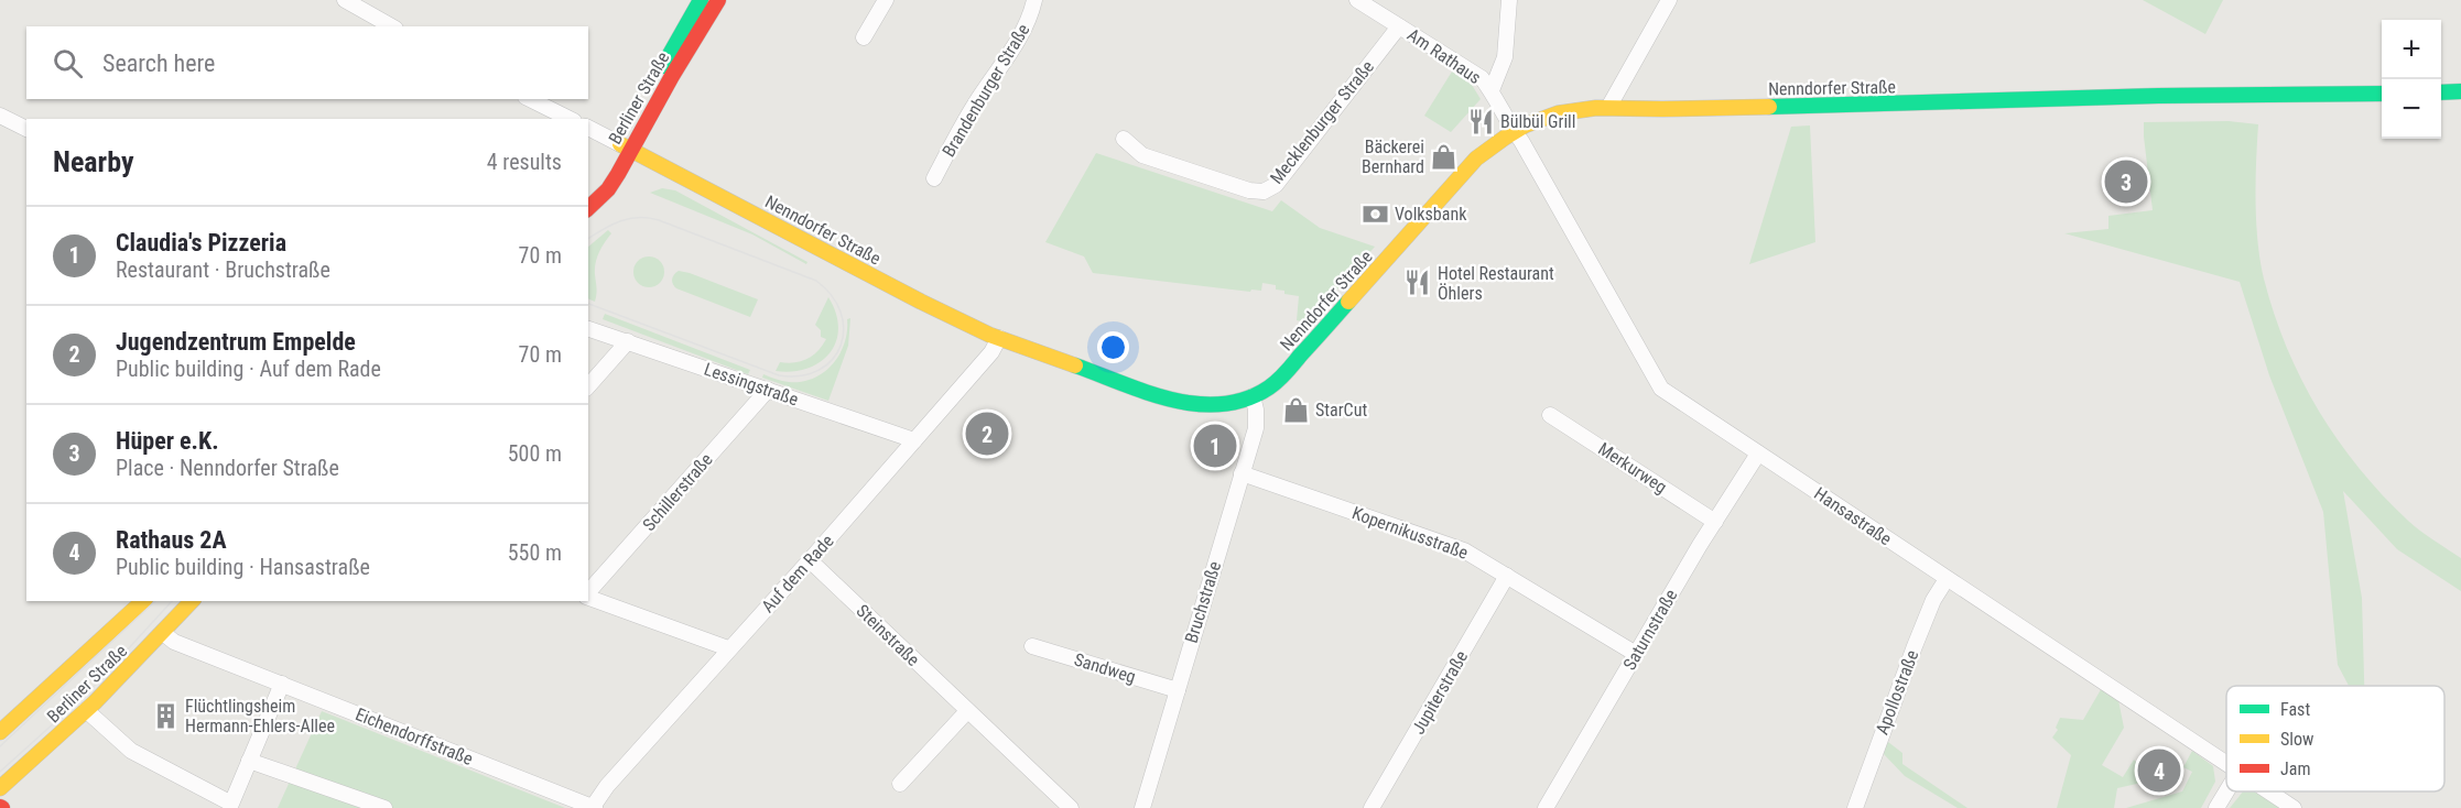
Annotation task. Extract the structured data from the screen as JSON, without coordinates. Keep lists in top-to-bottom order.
{
  "streets": {
    "street": [
      "Am Rathaus",
      "Nenndorfer Straße",
      "Brandenburger Straße",
      "Berliner Straße",
      "Mecklenburger Straße",
      "Lessingstraße",
      "Merkurweg",
      "Schillerstraße",
      "Hansastraße",
      "Kopernikusstraße",
      "Auf dem Rade",
      "Bruchstraße",
      "Saturnstraße",
      "Steinstraße",
      "Sandweg",
      "Jupiterstraße",
      "Apollostraße",
      "Eichendorffstraße"
    ]
  },
  "crossings": [
    ["Am Rathaus", "Nenndorfer Straße"],
    ["Am Rathaus", "Mecklenburger Straße"],
    ["Am Rathaus", "Hansastraße"],
    ["Nenndorfer Straße", "Berliner Straße"],
    ["Nenndorfer Straße", "Hansastraße"],
    ["Nenndorfer Straße", "Auf dem Rade"],
    ["Nenndorfer Straße", "Bruchstraße"],
    ["Berliner Straße", "Eichendorffstraße"],
    ["Lessingstraße", "Schillerstraße"],
    ["Lessingstraße", "Auf dem Rade"],
    ["Merkurweg", "Saturnstraße"],
    ["Hansastraße", "Saturnstraße"],
    ["Hansastraße", "Apollostraße"],
    ["Kopernikusstraße", "Bruchstraße"],
    ["Kopernikusstraße", "Saturnstraße"],
    ["Kopernikusstraße", "Jupiterstraße"],
    ["Auf dem Rade", "Steinstraße"],
    ["Auf dem Rade", "Eichendorffstraße"],
    ["Bruchstraße", "Sandweg"]
  ],
  "places": {
    "restaurant": ["Bülbül Grill", "Hotel Restaurant Öhlers"],
    "shop": ["Bäckerei Bernhard", "StarCut"],
    "bank": ["Volksbank"],
    "building": ["Flüchtlingsheim Hermann-Ehlers-Allee"]
  },
  "legend": ["Fast", "Slow", "Jam"],
  "page": {
    "map_buttons": ["+", "−"],
    "search": "Search here",
    "heading": ["Nearby", "4 results"],
    "pins": [
      "3",
      "2",
      "1",
      "4"
    ],
    "list": [
      {
        "mark": "1",
        "name": "Claudia's Pizzeria",
        "note": "Restaurant · Bruchstraße",
        "value": "70 m"
      },
      {
        "mark": "2",
        "name": "Jugendzentrum Empelde",
        "note": "Public building · Auf dem Rade",
        "value": "70 m"
      },
      {
        "mark": "3",
        "name": "Hüper e.K.",
        "note": "Place · Nenndorfer Straße",
        "value": "500 m"
      },
      {
        "mark": "4",
        "name": "Rathaus 2A",
        "note": "Public building · Hansastraße",
        "value": "550 m"
      }
    ]
  }
}
